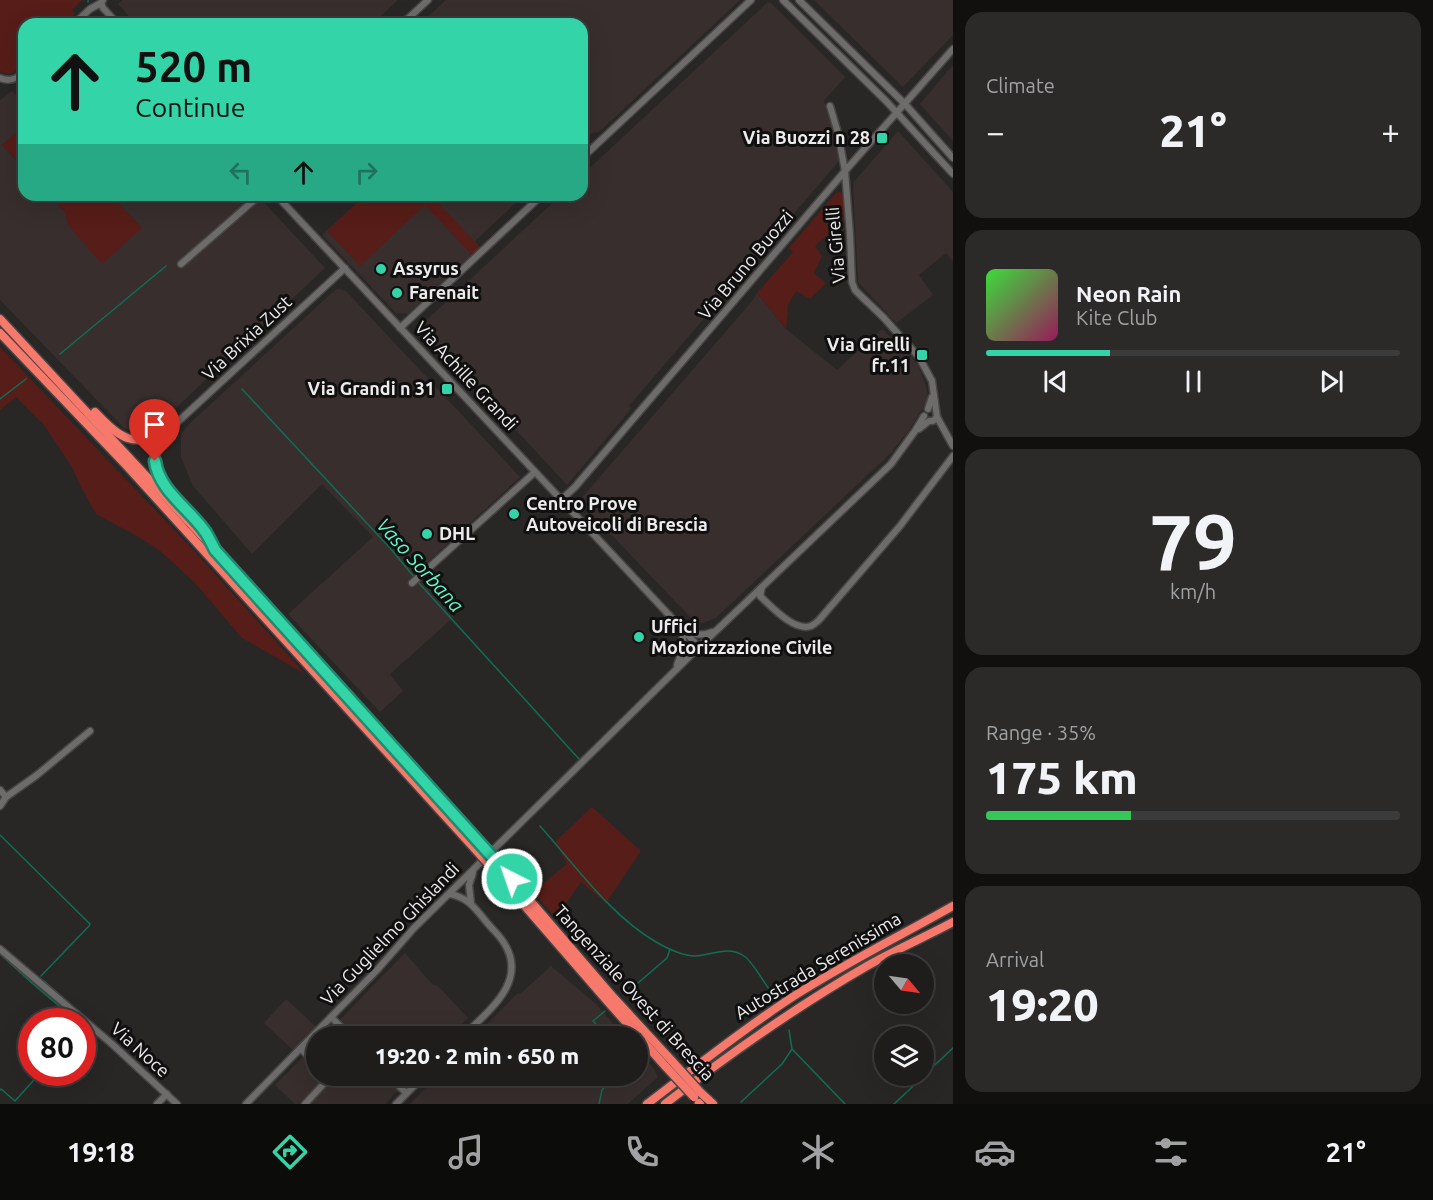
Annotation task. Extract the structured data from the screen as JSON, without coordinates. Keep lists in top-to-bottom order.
{
  "streets": {
    "highway": ["Autostrada Serenissima", "Tangenziale Ovest di Brescia"],
    "street": [
      "Via Girelli",
      "Via Bruno Buozzi",
      "Via Brixia Zust",
      "Via Achille Grandi",
      "Via Guglielmo Ghislandi",
      "Via Noce"
    ]
  },
  "crossings": [
    ["Via Girelli", "Via Bruno Buozzi"],
    ["Via Bruno Buozzi", "Via Achille Grandi"],
    ["Via Brixia Zust", "Via Achille Grandi"]
  ],
  "water": ["Vaso Sorbana"],
  "places": {
    "transit": ["Via Buozzi n 28", "Via Girelli fr.11", "Via Grandi n 31"],
    "other": [
      "Assyrus",
      "Farenait",
      "Centro Prove Autoveicoli di Brescia",
      "DHL",
      "Uffici Motorizzazione Civile"
    ]
  },
  "north": "bottom right",
  "page": {
    "tile": [
      "Climate",
      ["79", "km/h"],
      ["Range · 35%", "175 km"],
      ["Arrival", "19:20"]
    ],
    "turn": ["520 m", "Continue"],
    "heat": ["−", "21°", "+"],
    "song": ["Neon Rain", "Kite Club"],
    "limit": "80",
    "trip": "19:20 · 2 min · 650 m",
    "tabs": ["19:18", "21°"]
  }
}
